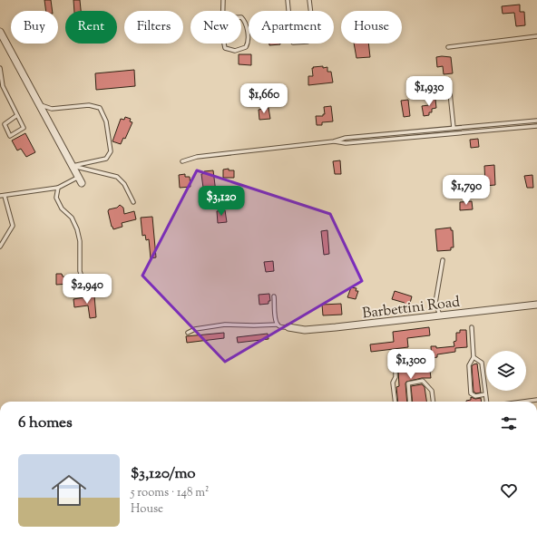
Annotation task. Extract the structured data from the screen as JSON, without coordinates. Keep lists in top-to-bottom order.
{
  "streets": {
    "street": ["Barbettini Road"]
  },
  "page": {
    "chip": [
      "Buy",
      "Rent",
      "Filters",
      "New",
      "Apartment",
      "House"
    ],
    "price": [
      "$1,930",
      "$1,660",
      "$1,790",
      "$3,120",
      "$2,940",
      "$1,300"
    ],
    "heading": "6 homes",
    "list": [
      {
        "name": "$3,120/mo",
        "note": "5 rooms · 148 m² · House"
      }
    ]
  }
}
